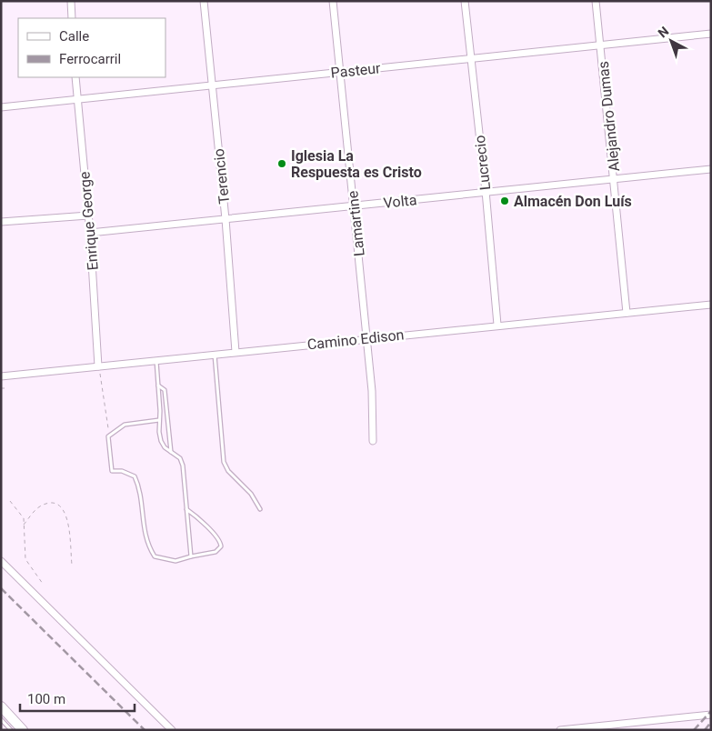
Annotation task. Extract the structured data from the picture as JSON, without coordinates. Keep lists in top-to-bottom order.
{
  "streets": {
    "street": [
      "Pasteur",
      "Alejandro Dumas",
      "Lucrecio",
      "Terencio",
      "Volta",
      "Enrique George",
      "Lamartine",
      "Camino Edison"
    ]
  },
  "crossings": [
    ["Pasteur", "Alejandro Dumas"],
    ["Pasteur", "Lucrecio"],
    ["Pasteur", "Terencio"],
    ["Pasteur", "Enrique George"],
    ["Pasteur", "Lamartine"],
    ["Alejandro Dumas", "Volta"],
    ["Alejandro Dumas", "Camino Edison"],
    ["Lucrecio", "Volta"],
    ["Lucrecio", "Camino Edison"],
    ["Terencio", "Volta"],
    ["Terencio", "Camino Edison"],
    ["Volta", "Enrique George"],
    ["Volta", "Lamartine"],
    ["Enrique George", "Camino Edison"],
    ["Lamartine", "Camino Edison"]
  ],
  "places": ["Iglesia La Respuesta es Cristo", "Almacén Don Luís"],
  "legend": ["Calle", "Ferrocarril"],
  "scale_bar": "100 m",
  "north": "top left"
}
